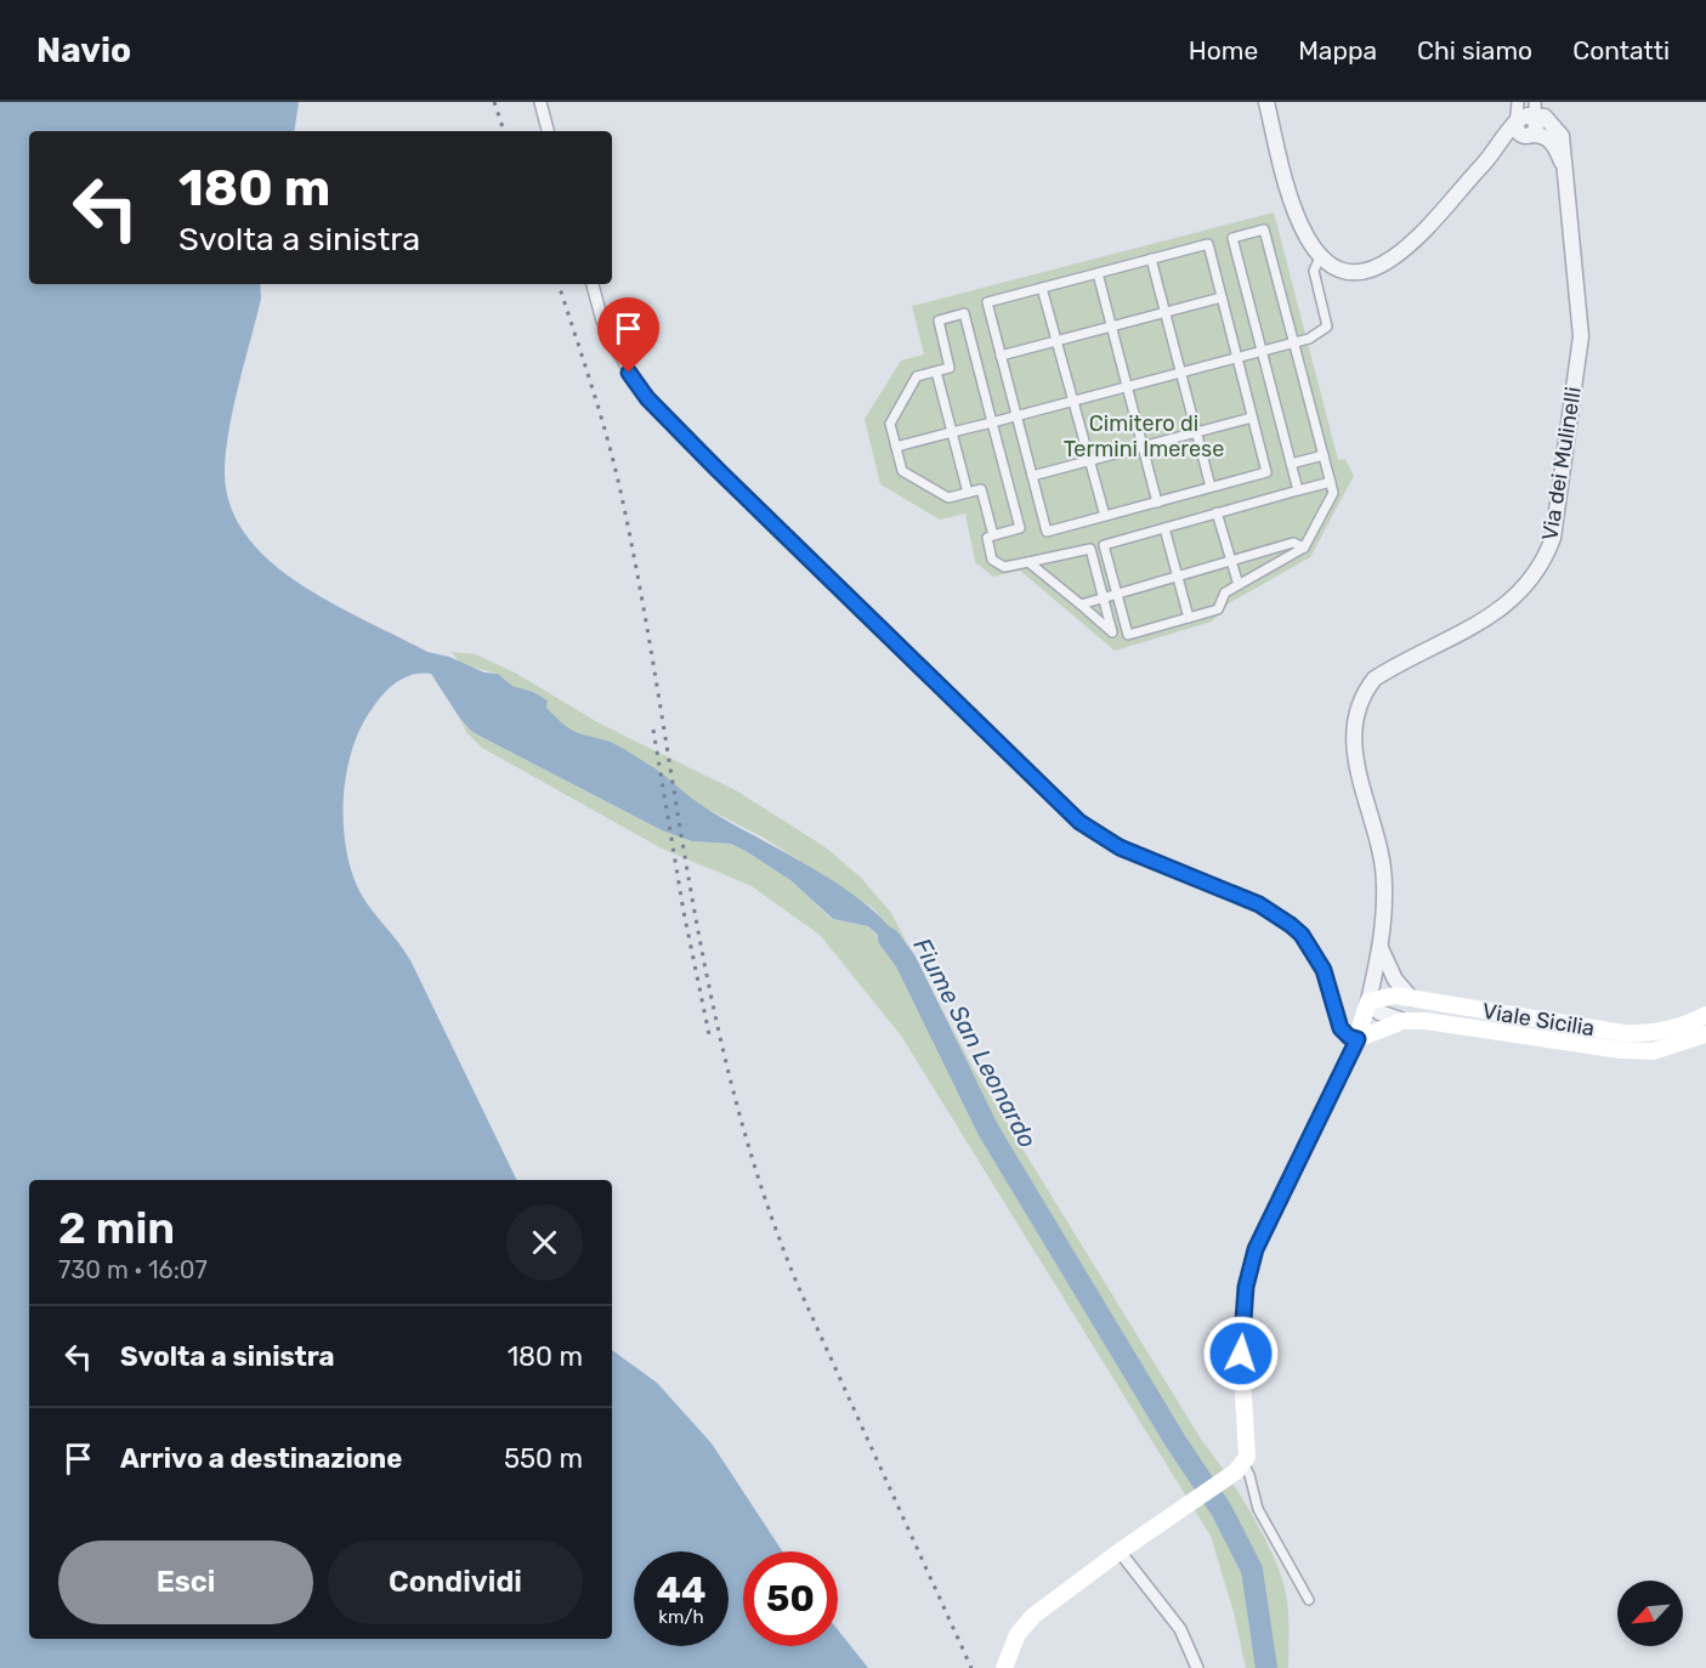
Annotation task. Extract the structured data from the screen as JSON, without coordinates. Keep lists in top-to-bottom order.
{
  "streets": {
    "main road": ["Viale Sicilia"],
    "street": ["Via dei Mulinelli"]
  },
  "crossings": [
    ["Via dei Mulinelli", "Viale Sicilia"]
  ],
  "water": ["Fiume San Leonardo"],
  "parks": ["Cimitero di Termini Imerese"],
  "north": "bottom left",
  "page": {
    "header": "Navio",
    "nav": [
      "Home",
      "Mappa",
      "Chi siamo",
      "Contatti"
    ],
    "turn": ["180 m", "Svolta a sinistra"],
    "heading": ["2 min", "730 m · 16:07"],
    "list": [
      {
        "name": "Svolta a sinistra",
        "value": "180 m"
      },
      {
        "name": "Arrivo a destinazione",
        "value": "550 m"
      }
    ],
    "buttons": ["Esci", "Condividi"],
    "speed": "44 km/h",
    "limit": "50"
  }
}
